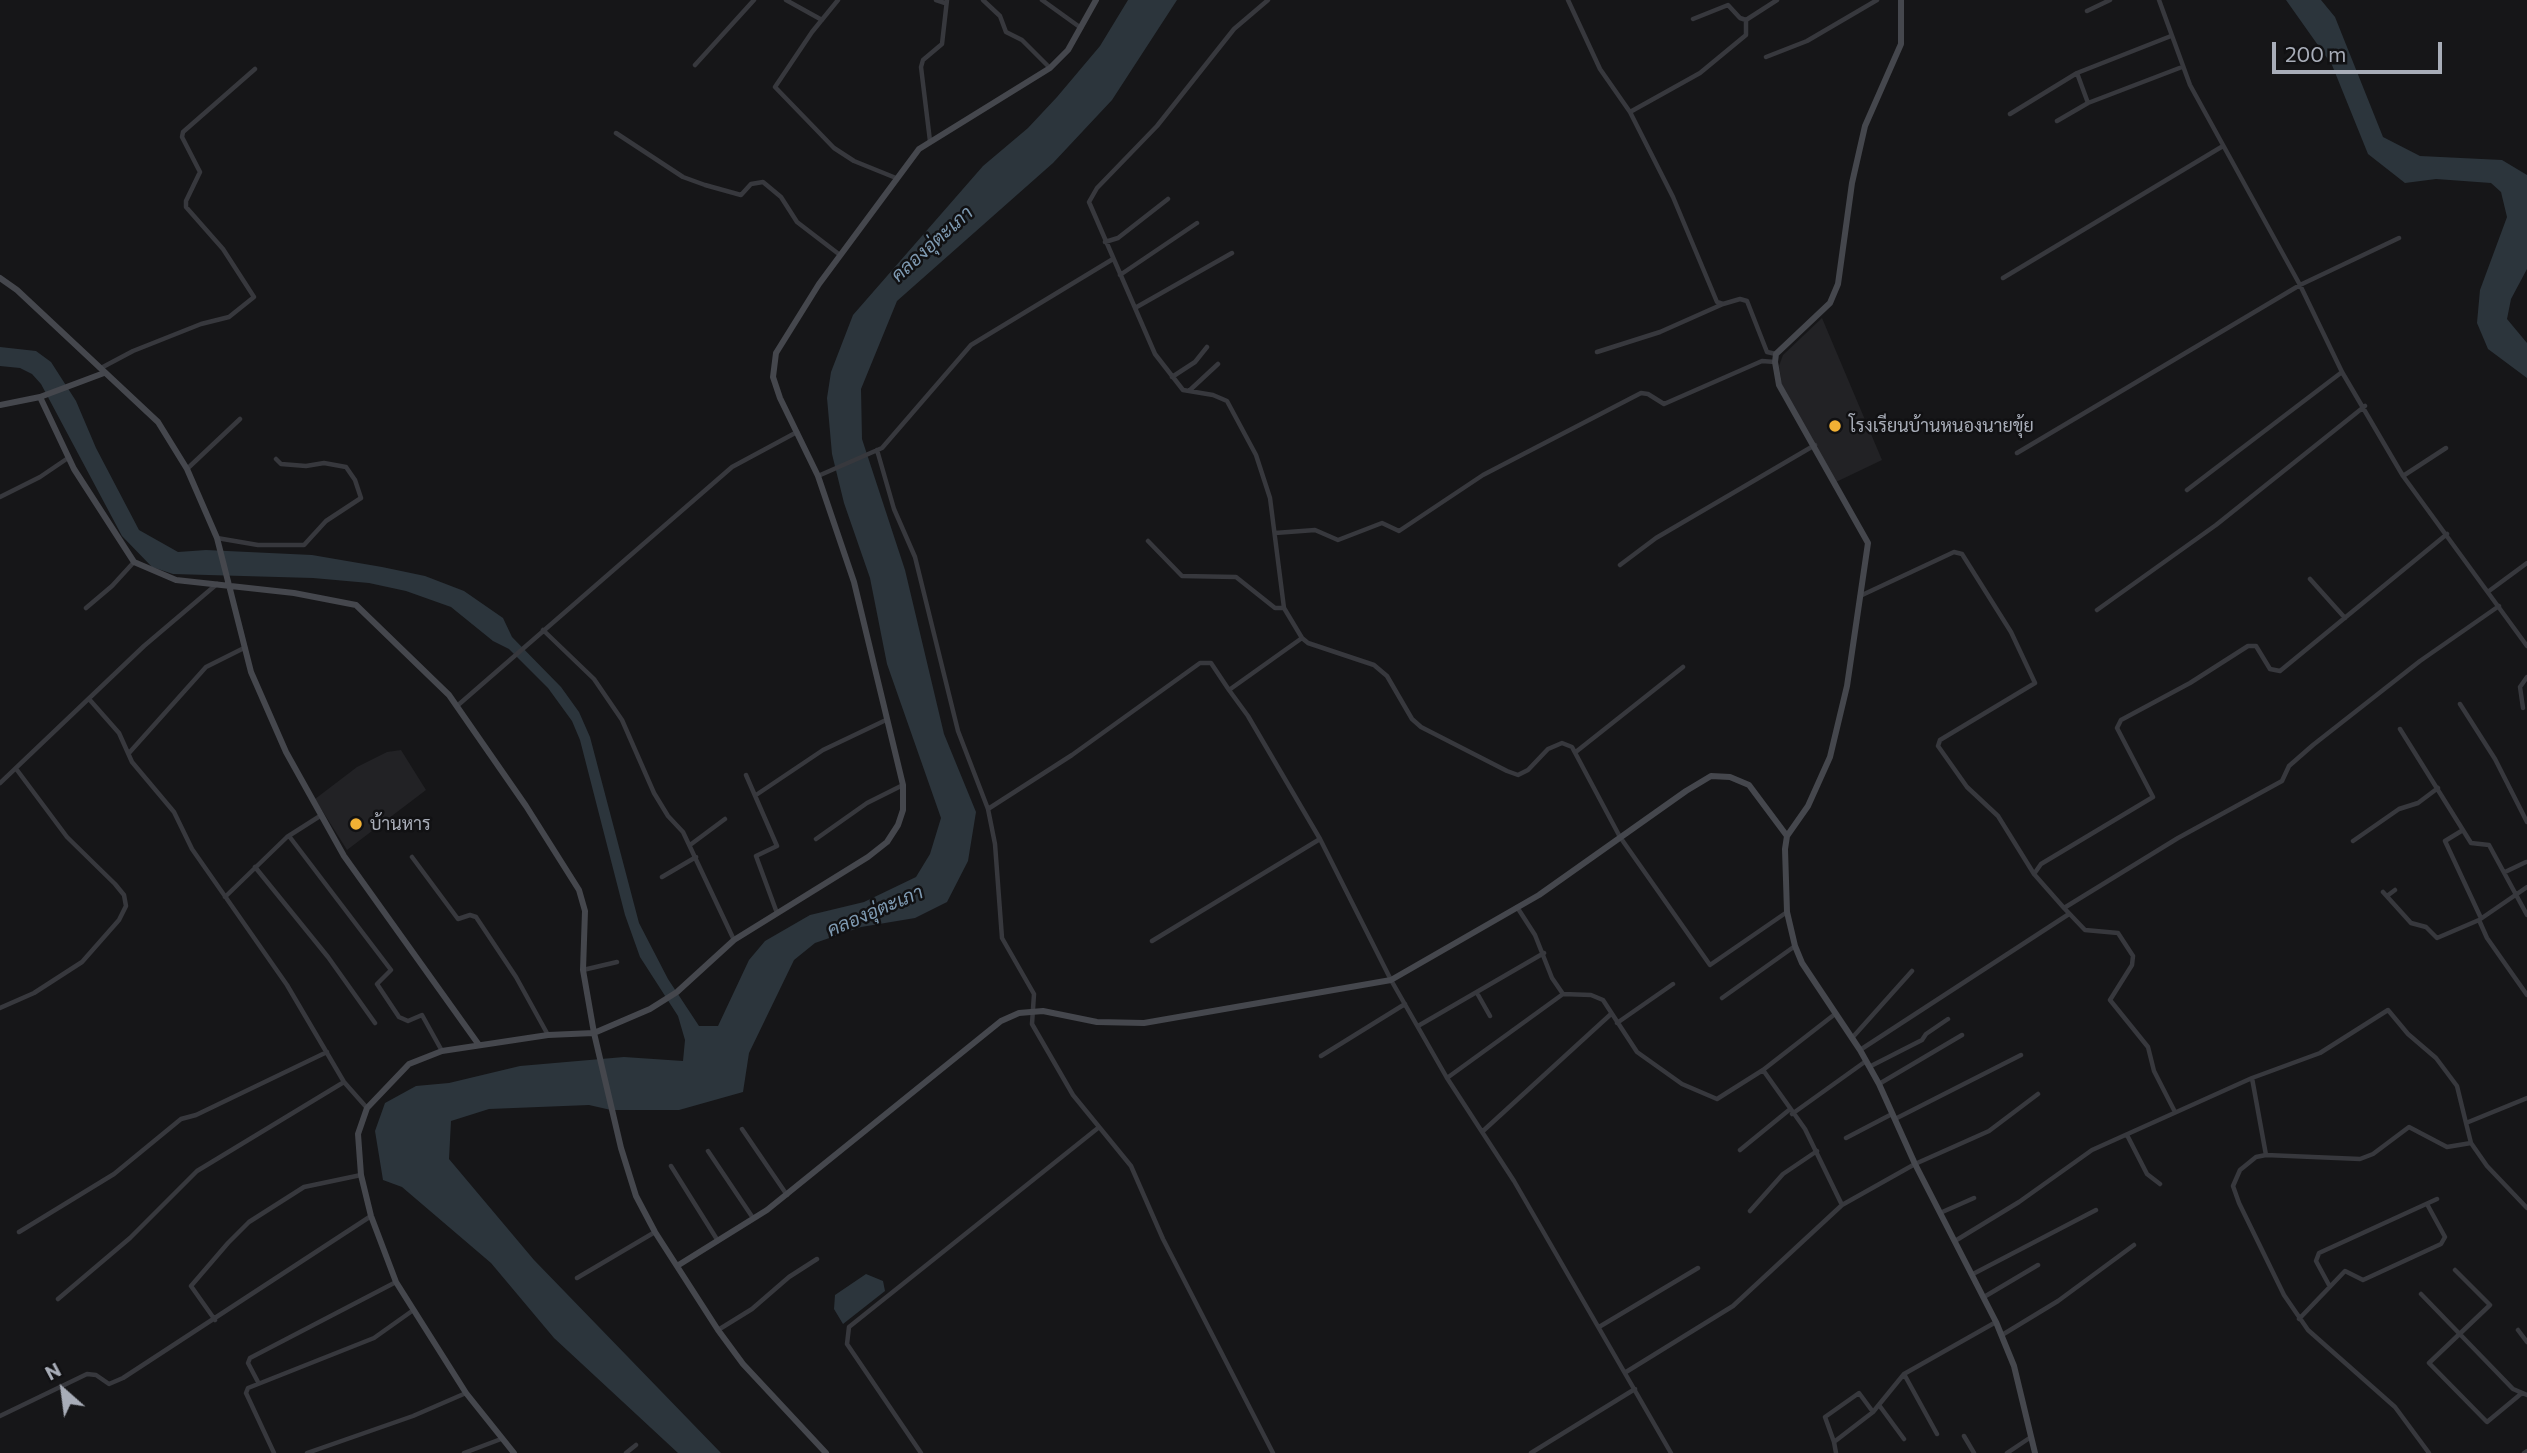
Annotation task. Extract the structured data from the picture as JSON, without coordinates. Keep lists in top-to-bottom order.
{
  "water": ["คลองอุ่ตะเภา"],
  "places": ["โรงเรียนบ้านหนองนายขุ้ย", "บ้านหาร"],
  "scale_bar": "200 m",
  "north": "top left"
}
